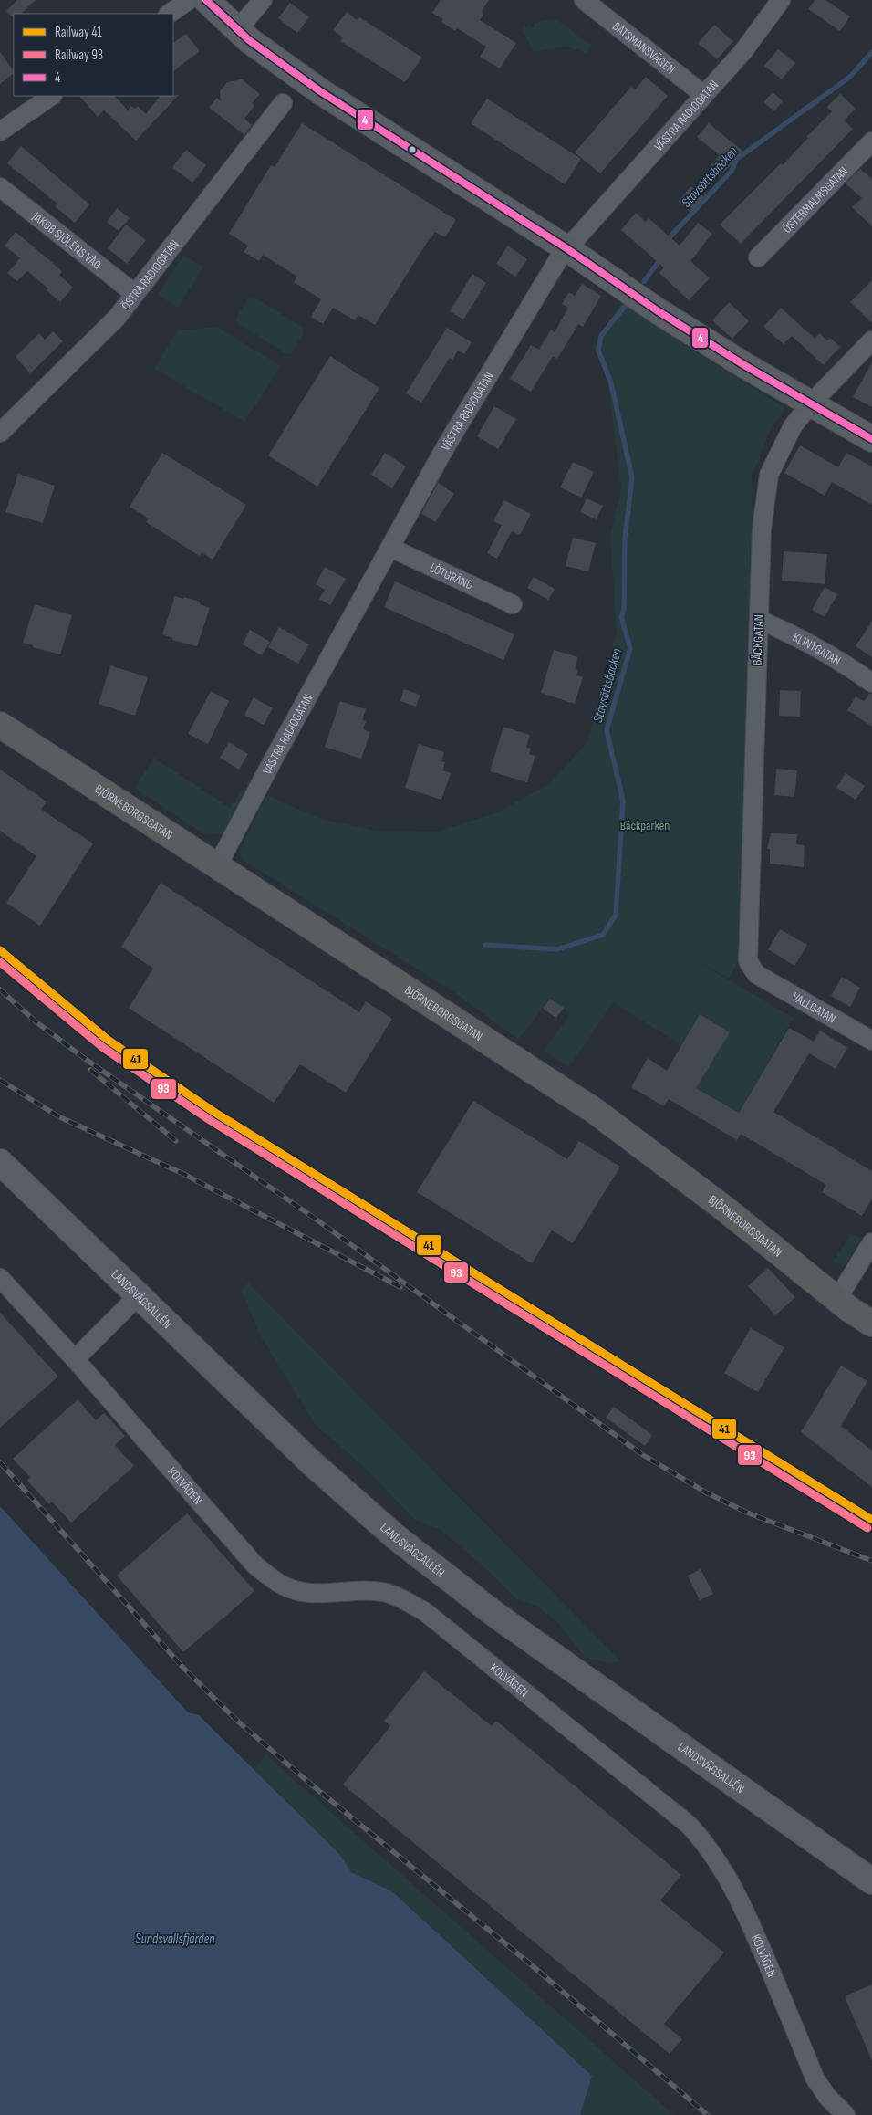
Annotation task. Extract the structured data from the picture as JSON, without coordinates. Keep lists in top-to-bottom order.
{
  "streets": {
    "highway": ["BJÖRNEBORGSGATAN"],
    "main road": ["LANDSVÄGSALLÉN"],
    "street": [
      "BÅTSMANSVÄGEN",
      "VÄSTRA RADIOGATAN",
      "ÖSTERMALMSGATAN",
      "JAKOB SJÖLÉNS VÄG",
      "ÖSTRA RADIOGATAN",
      "LÖTGRÄND",
      "BÄCKGATAN",
      "KLINTGATAN",
      "VALLGATAN",
      "KOLVÄGEN"
    ]
  },
  "crossings": [
    ["BÅTSMANSVÄGEN", "VÄSTRA RADIOGATAN"],
    ["VÄSTRA RADIOGATAN", "LÖTGRÄND"],
    ["VÄSTRA RADIOGATAN", "BJÖRNEBORGSGATAN"],
    ["JAKOB SJÖLÉNS VÄG", "ÖSTRA RADIOGATAN"],
    ["BÄCKGATAN", "KLINTGATAN"],
    ["BÄCKGATAN", "VALLGATAN"]
  ],
  "water": ["Stavsättsbäcken", "Sundsvallsfjärden"],
  "parks": ["Bäckparken"],
  "lines": ["transit line 4", "rail line 41", "rail line 93"],
  "legend": ["Railway 41", "Railway 93", "4"]
}
